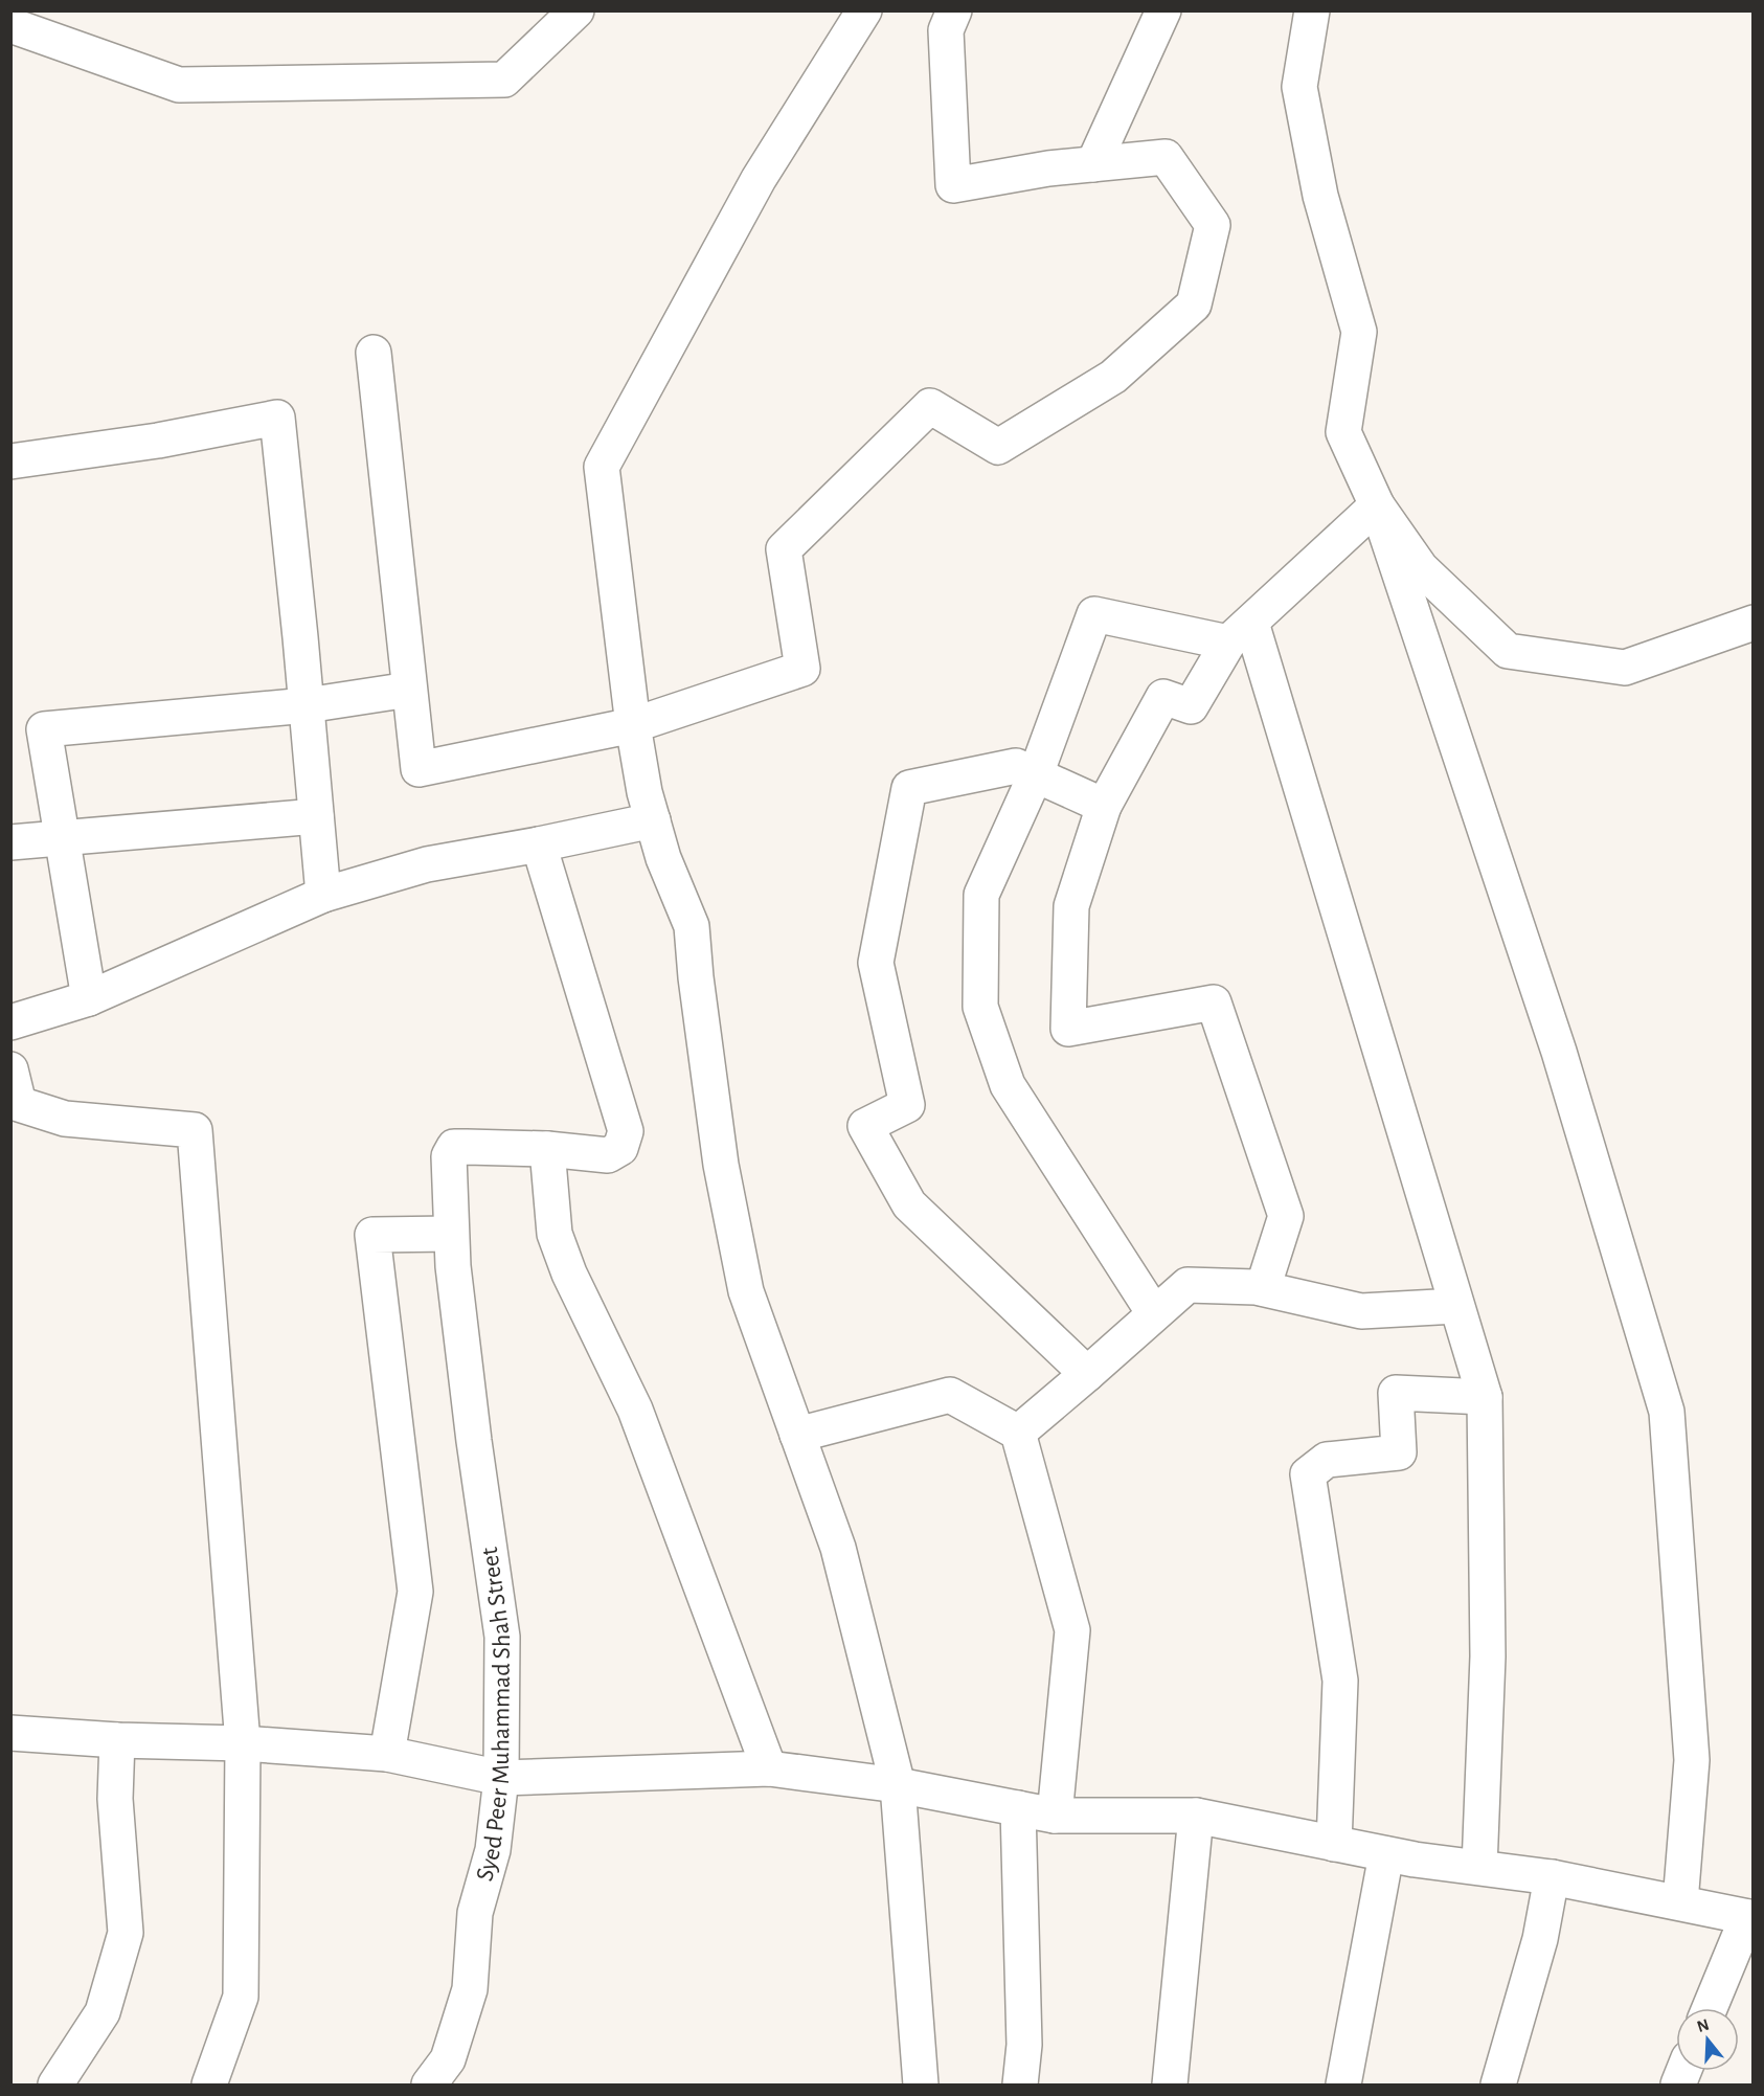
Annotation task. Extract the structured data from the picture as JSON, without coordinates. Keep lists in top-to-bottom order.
{
  "streets": {
    "street": ["Syed Peer Muhammad Shah Street"]
  },
  "north": "top"
}
